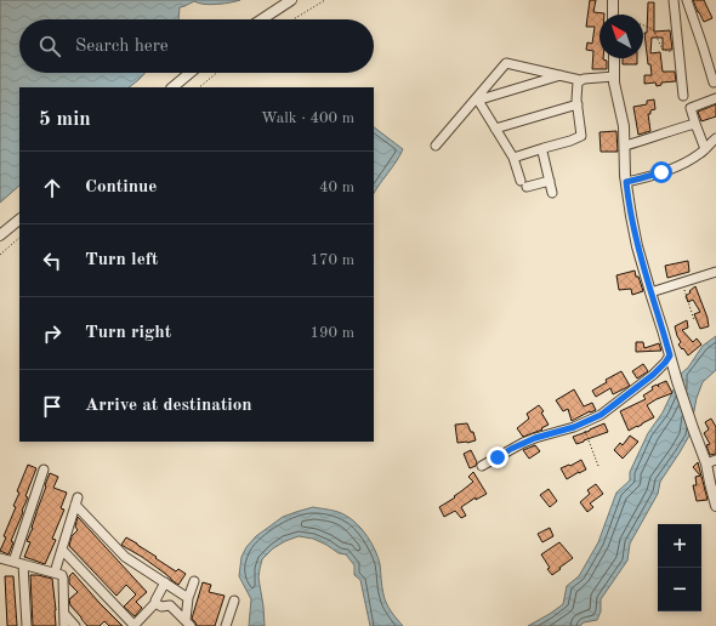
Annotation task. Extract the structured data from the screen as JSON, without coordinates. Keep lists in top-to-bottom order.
{
  "north": "top left",
  "page": {
    "search": "Search here",
    "heading": ["5 min", "Walk · 400 m"],
    "list": [
      ["Continue", "40 m"],
      ["Turn left", "170 m"],
      ["Turn right", "190 m"],
      "Arrive at destination"
    ],
    "map_buttons": ["+", "−"]
  }
}
